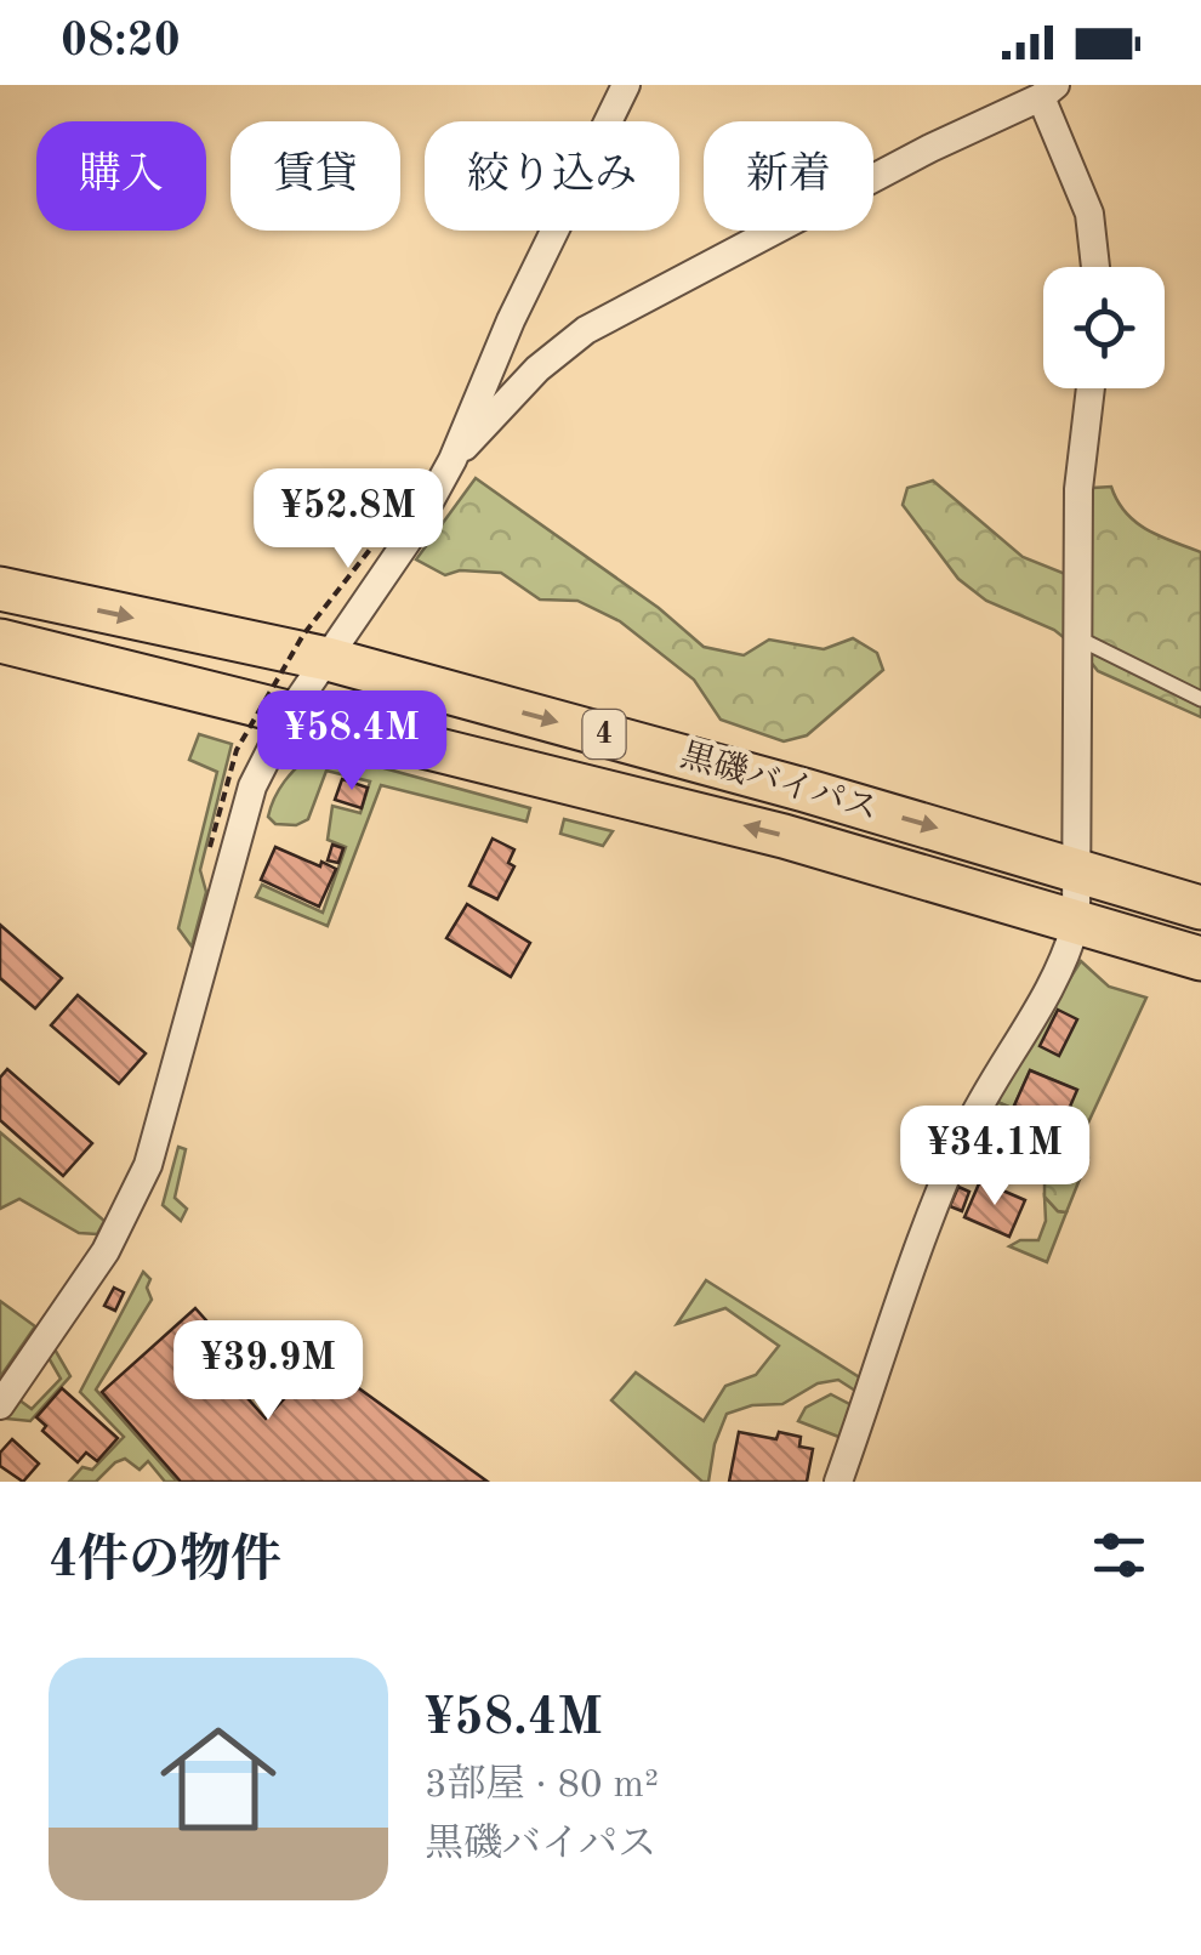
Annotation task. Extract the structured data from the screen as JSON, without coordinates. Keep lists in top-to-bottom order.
{
  "streets": {
    "highway": ["4", "黒磯バイパス"]
  },
  "page": {
    "status": "08:20",
    "chip": [
      "購入",
      "賃貸",
      "絞り込み",
      "新着"
    ],
    "price": [
      "¥52.8M",
      "¥58.4M",
      "¥34.1M",
      "¥39.9M"
    ],
    "heading": "4件の物件",
    "list": [
      {
        "name": "¥58.4M",
        "note": "3部屋 · 80 m² · 黒磯バイパス"
      }
    ]
  }
}
